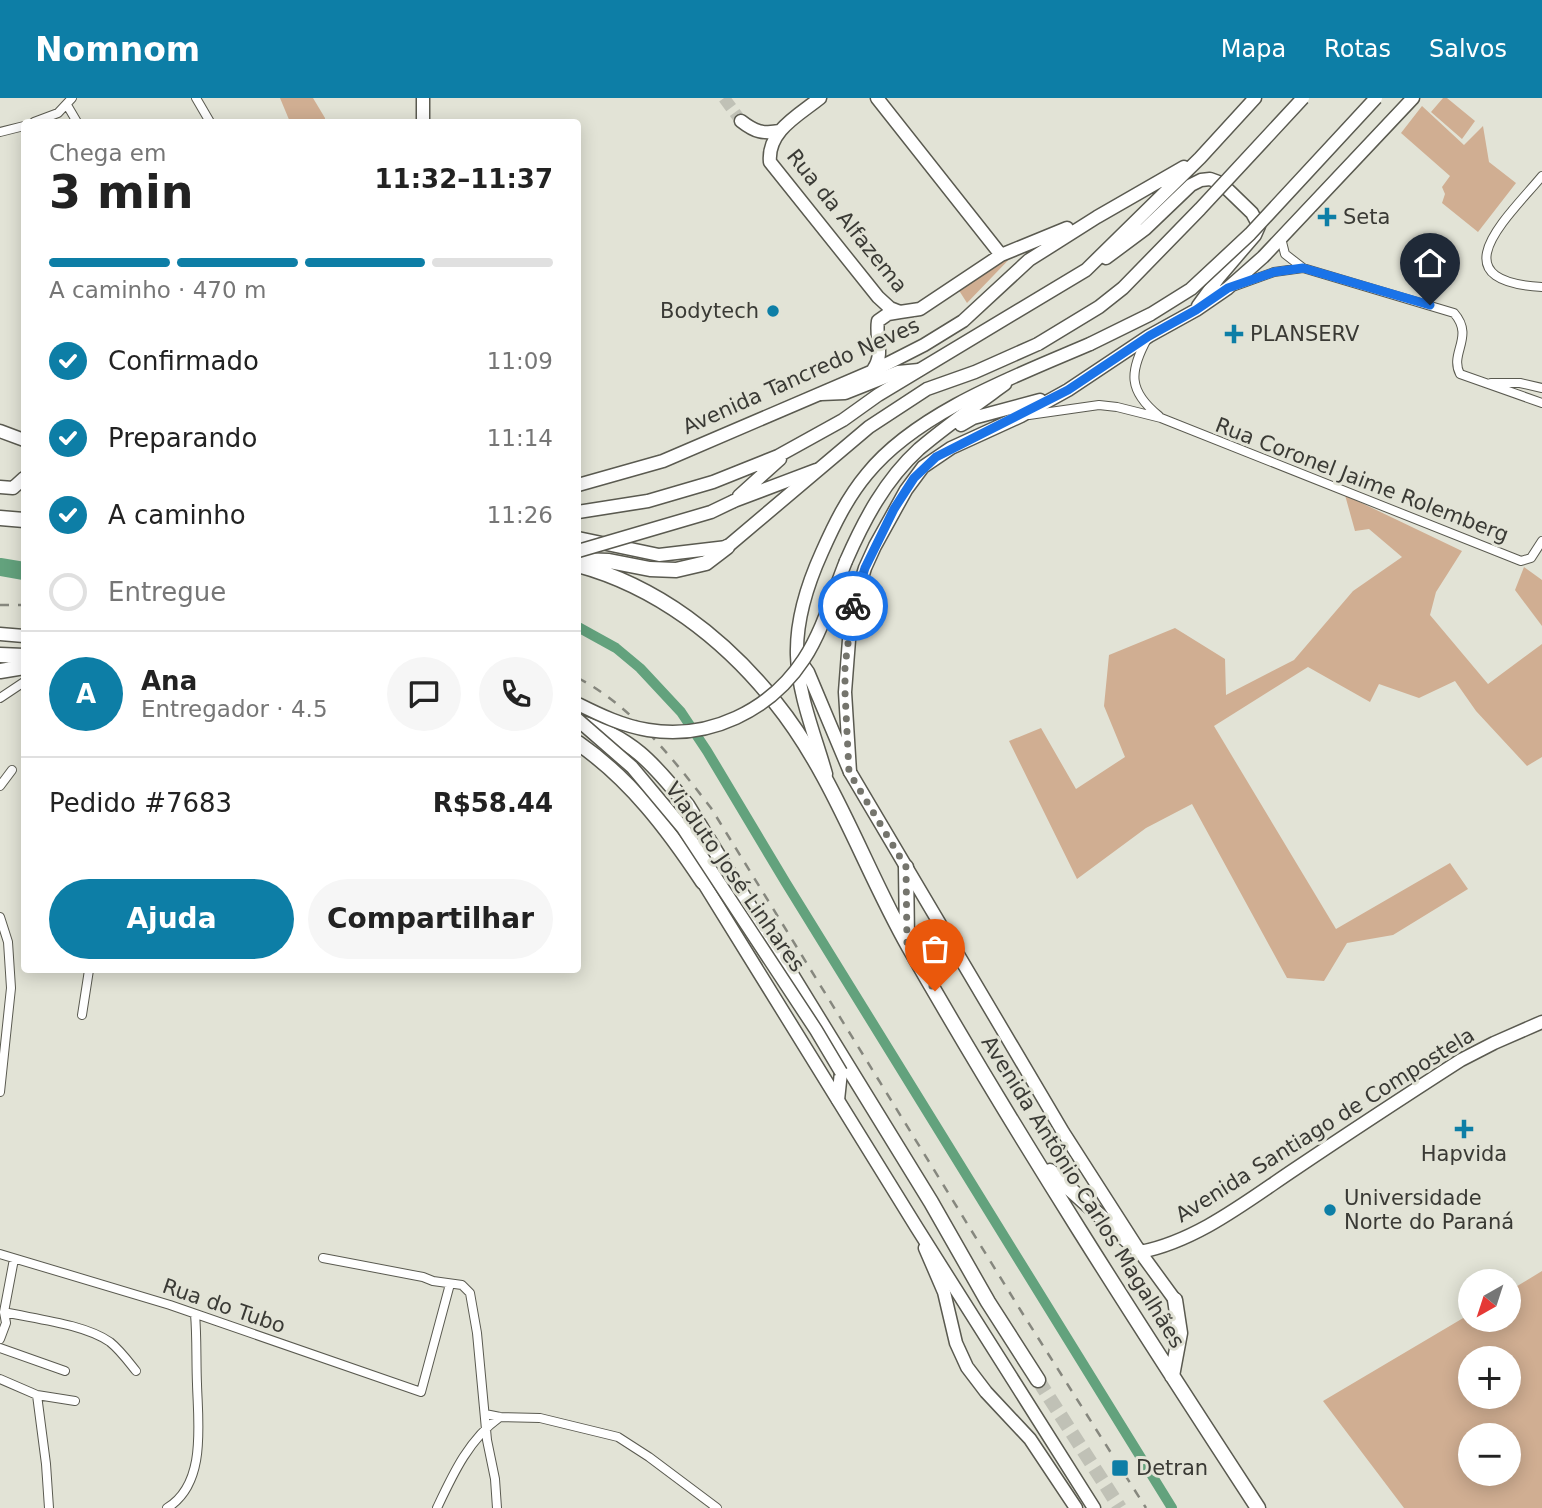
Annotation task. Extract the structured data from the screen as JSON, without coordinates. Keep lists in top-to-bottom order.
{
  "streets": {
    "highway": ["Avenida Antônio Carlos Magalhães"],
    "main road": [
      "Rua da Alfazema",
      "Avenida Tancredo Neves",
      "Viaduto José Linhares",
      "Avenida Santiago de Compostela"
    ],
    "street": ["Rua Coronel Jaime Rolemberg", "Rua do Tubo"]
  },
  "crossings": [
    ["Rua da Alfazema", "Avenida Tancredo Neves"],
    ["Rua Coronel Jaime Rolemberg", "Avenida Antônio Carlos Magalhães"],
    ["Avenida Santiago de Compostela", "Avenida Antônio Carlos Magalhães"]
  ],
  "places": {
    "health": ["Seta", "PLANSERV", "Hapvida"],
    "other": ["Bodytech", "Universidade Norte do Paraná"],
    "transit": ["Detran"]
  },
  "north": "bottom left",
  "page": {
    "header": "Nomnom",
    "nav": ["Mapa", "Rotas", "Salvos"],
    "heading": ["3 min", "Chega em", "11:32–11:37"],
    "panel": [
      "Ana",
      "Entregador · 4.5",
      "Pedido #7683",
      "R$58.44"
    ],
    "bar": "A caminho · 470 m",
    "list": [
      ["Confirmado", "11:09"],
      ["Preparando", "11:14"],
      ["A caminho", "11:26"],
      "Entregue"
    ],
    "round": "A",
    "buttons": ["Ajuda", "Compartilhar"],
    "map_buttons": ["+", "−"]
  }
}
